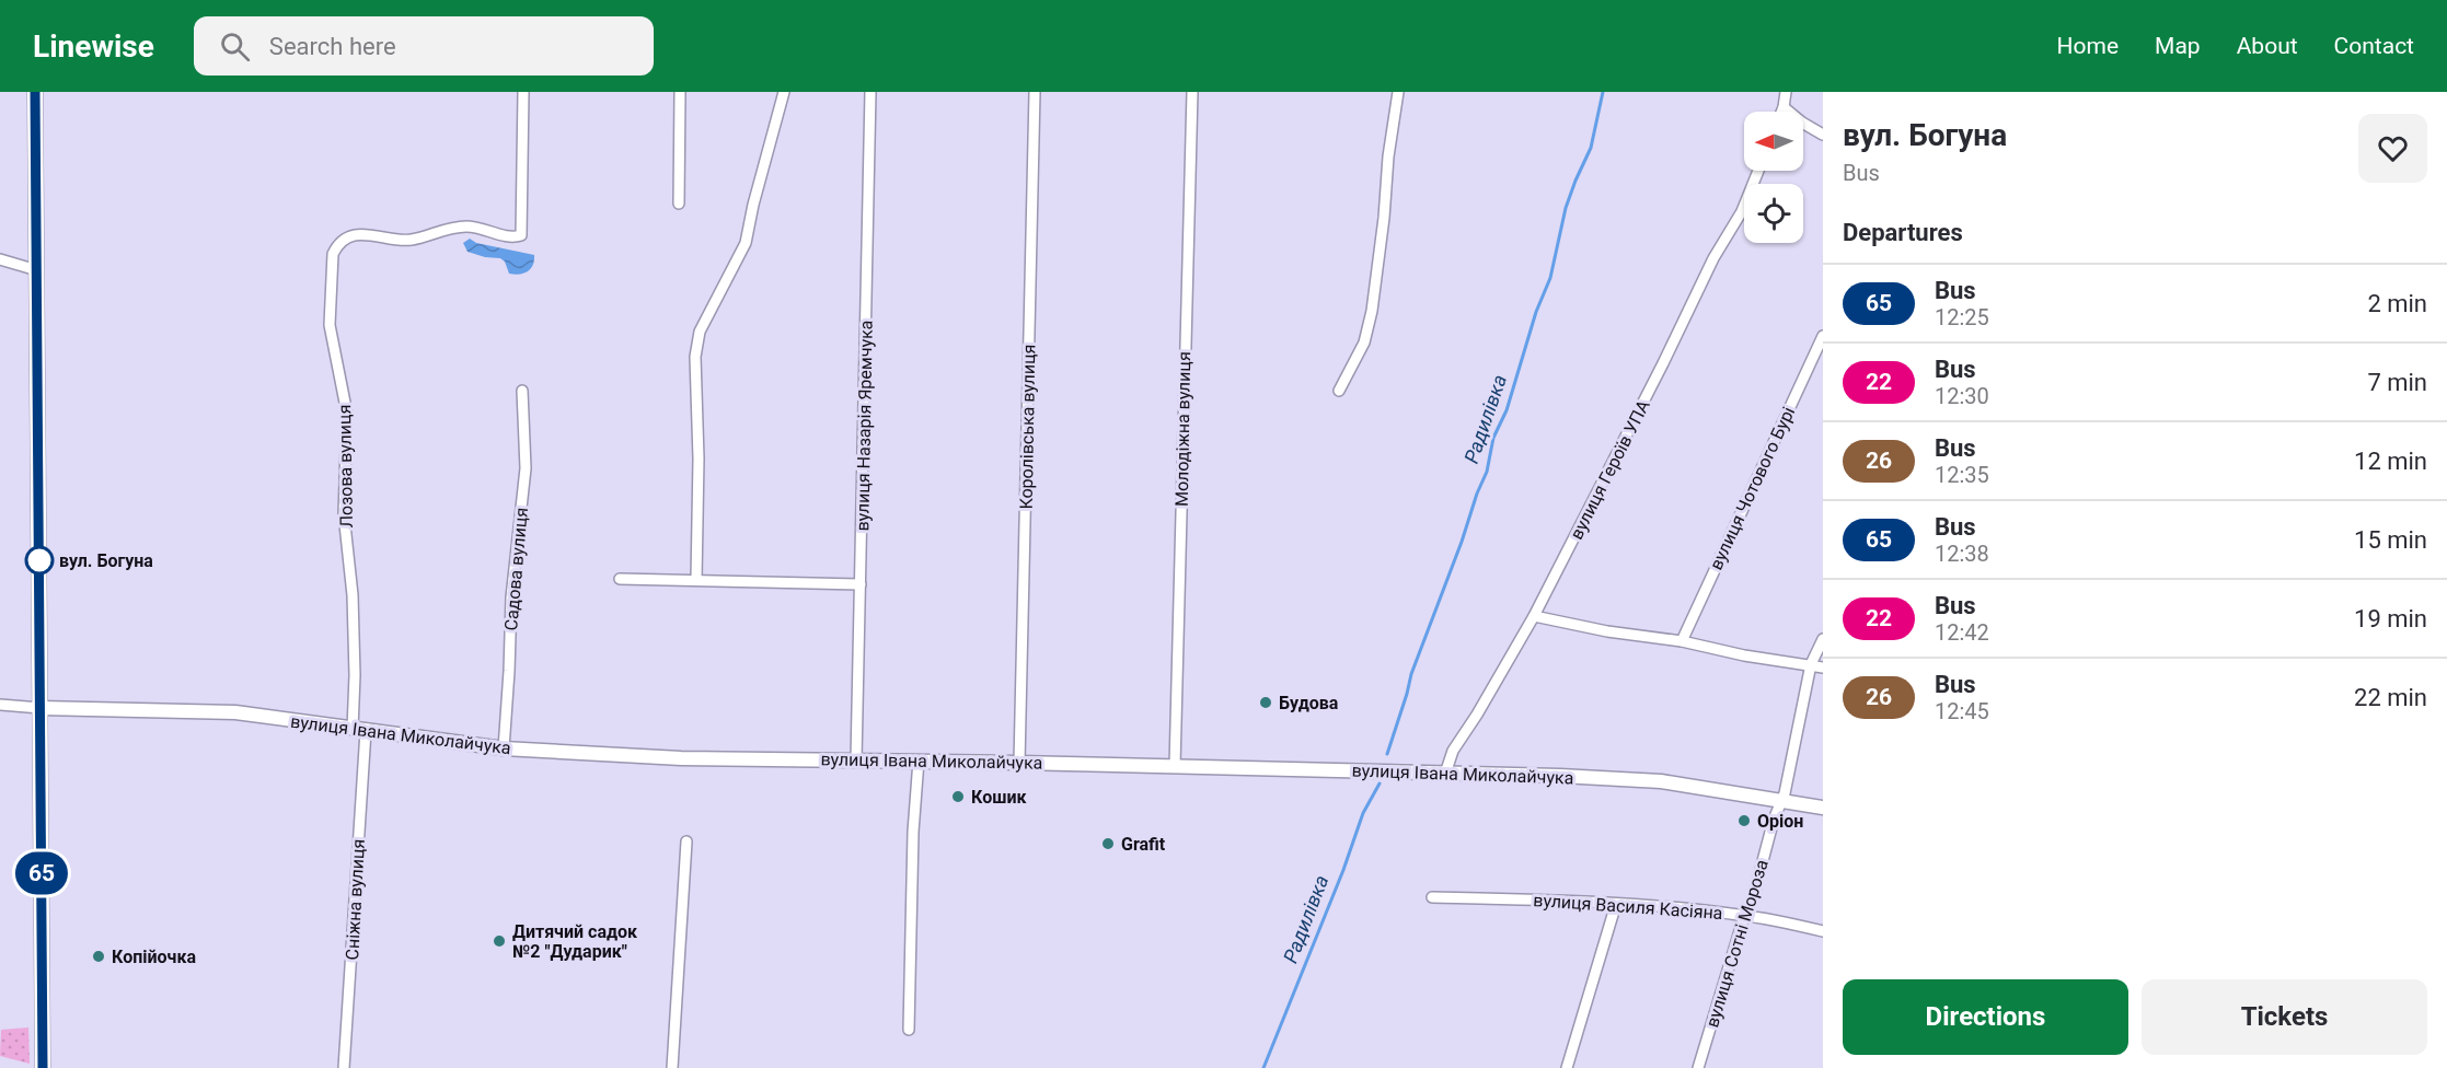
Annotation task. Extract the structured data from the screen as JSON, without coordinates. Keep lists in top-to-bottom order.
{
  "streets": {
    "street": [
      "вулиця Назарія Яремчука",
      "Королівська вулиця",
      "Молодіжна вулиця",
      "Лозова вулиця",
      "вулиця Героїв УПА",
      "вулиця Чотового Бурі",
      "Садова вулиця",
      "вулиця Івана Миколайчука",
      "Сніжна вулиця",
      "вулиця Василя Касіяна",
      "вулиця Сотні Мороза"
    ]
  },
  "crossings": [
    ["вулиця Назарія Яремчука", "вулиця Івана Миколайчука"],
    ["Королівська вулиця", "вулиця Івана Миколайчука"],
    ["Молодіжна вулиця", "вулиця Івана Миколайчука"],
    ["Лозова вулиця", "вулиця Івана Миколайчука"],
    ["Лозова вулиця", "Сніжна вулиця"],
    ["вулиця Героїв УПА", "вулиця Івана Миколайчука"],
    ["Садова вулиця", "вулиця Івана Миколайчука"],
    ["вулиця Івана Миколайчука", "Сніжна вулиця"],
    ["вулиця Івана Миколайчука", "вулиця Сотні Мороза"],
    ["вулиця Василя Касіяна", "вулиця Сотні Мороза"]
  ],
  "water": ["Радилівка"],
  "places": [
    "вул. Богуна",
    "Будова",
    "Кошик",
    "Оріон",
    "Grafit",
    "Дитячий садок №2 \"Дударик\"",
    "Копійочка"
  ],
  "lines": ["bus line 65"],
  "north": "left",
  "page": {
    "header": "Linewise",
    "search": "Search here",
    "nav": [
      "Home",
      "Map",
      "About",
      "Contact"
    ],
    "on_map": "65",
    "heading": [
      ["вул. Богуна", "Bus"],
      "Departures"
    ],
    "list": [
      {
        "mark": "65",
        "name": "Bus",
        "note": "12:25",
        "value": "2 min"
      },
      {
        "mark": "22",
        "name": "Bus",
        "note": "12:30",
        "value": "7 min"
      },
      {
        "mark": "26",
        "name": "Bus",
        "note": "12:35",
        "value": "12 min"
      },
      {
        "mark": "65",
        "name": "Bus",
        "note": "12:38",
        "value": "15 min"
      },
      {
        "mark": "22",
        "name": "Bus",
        "note": "12:42",
        "value": "19 min"
      },
      {
        "mark": "26",
        "name": "Bus",
        "note": "12:45",
        "value": "22 min"
      }
    ],
    "buttons": ["Directions", "Tickets"]
  }
}
